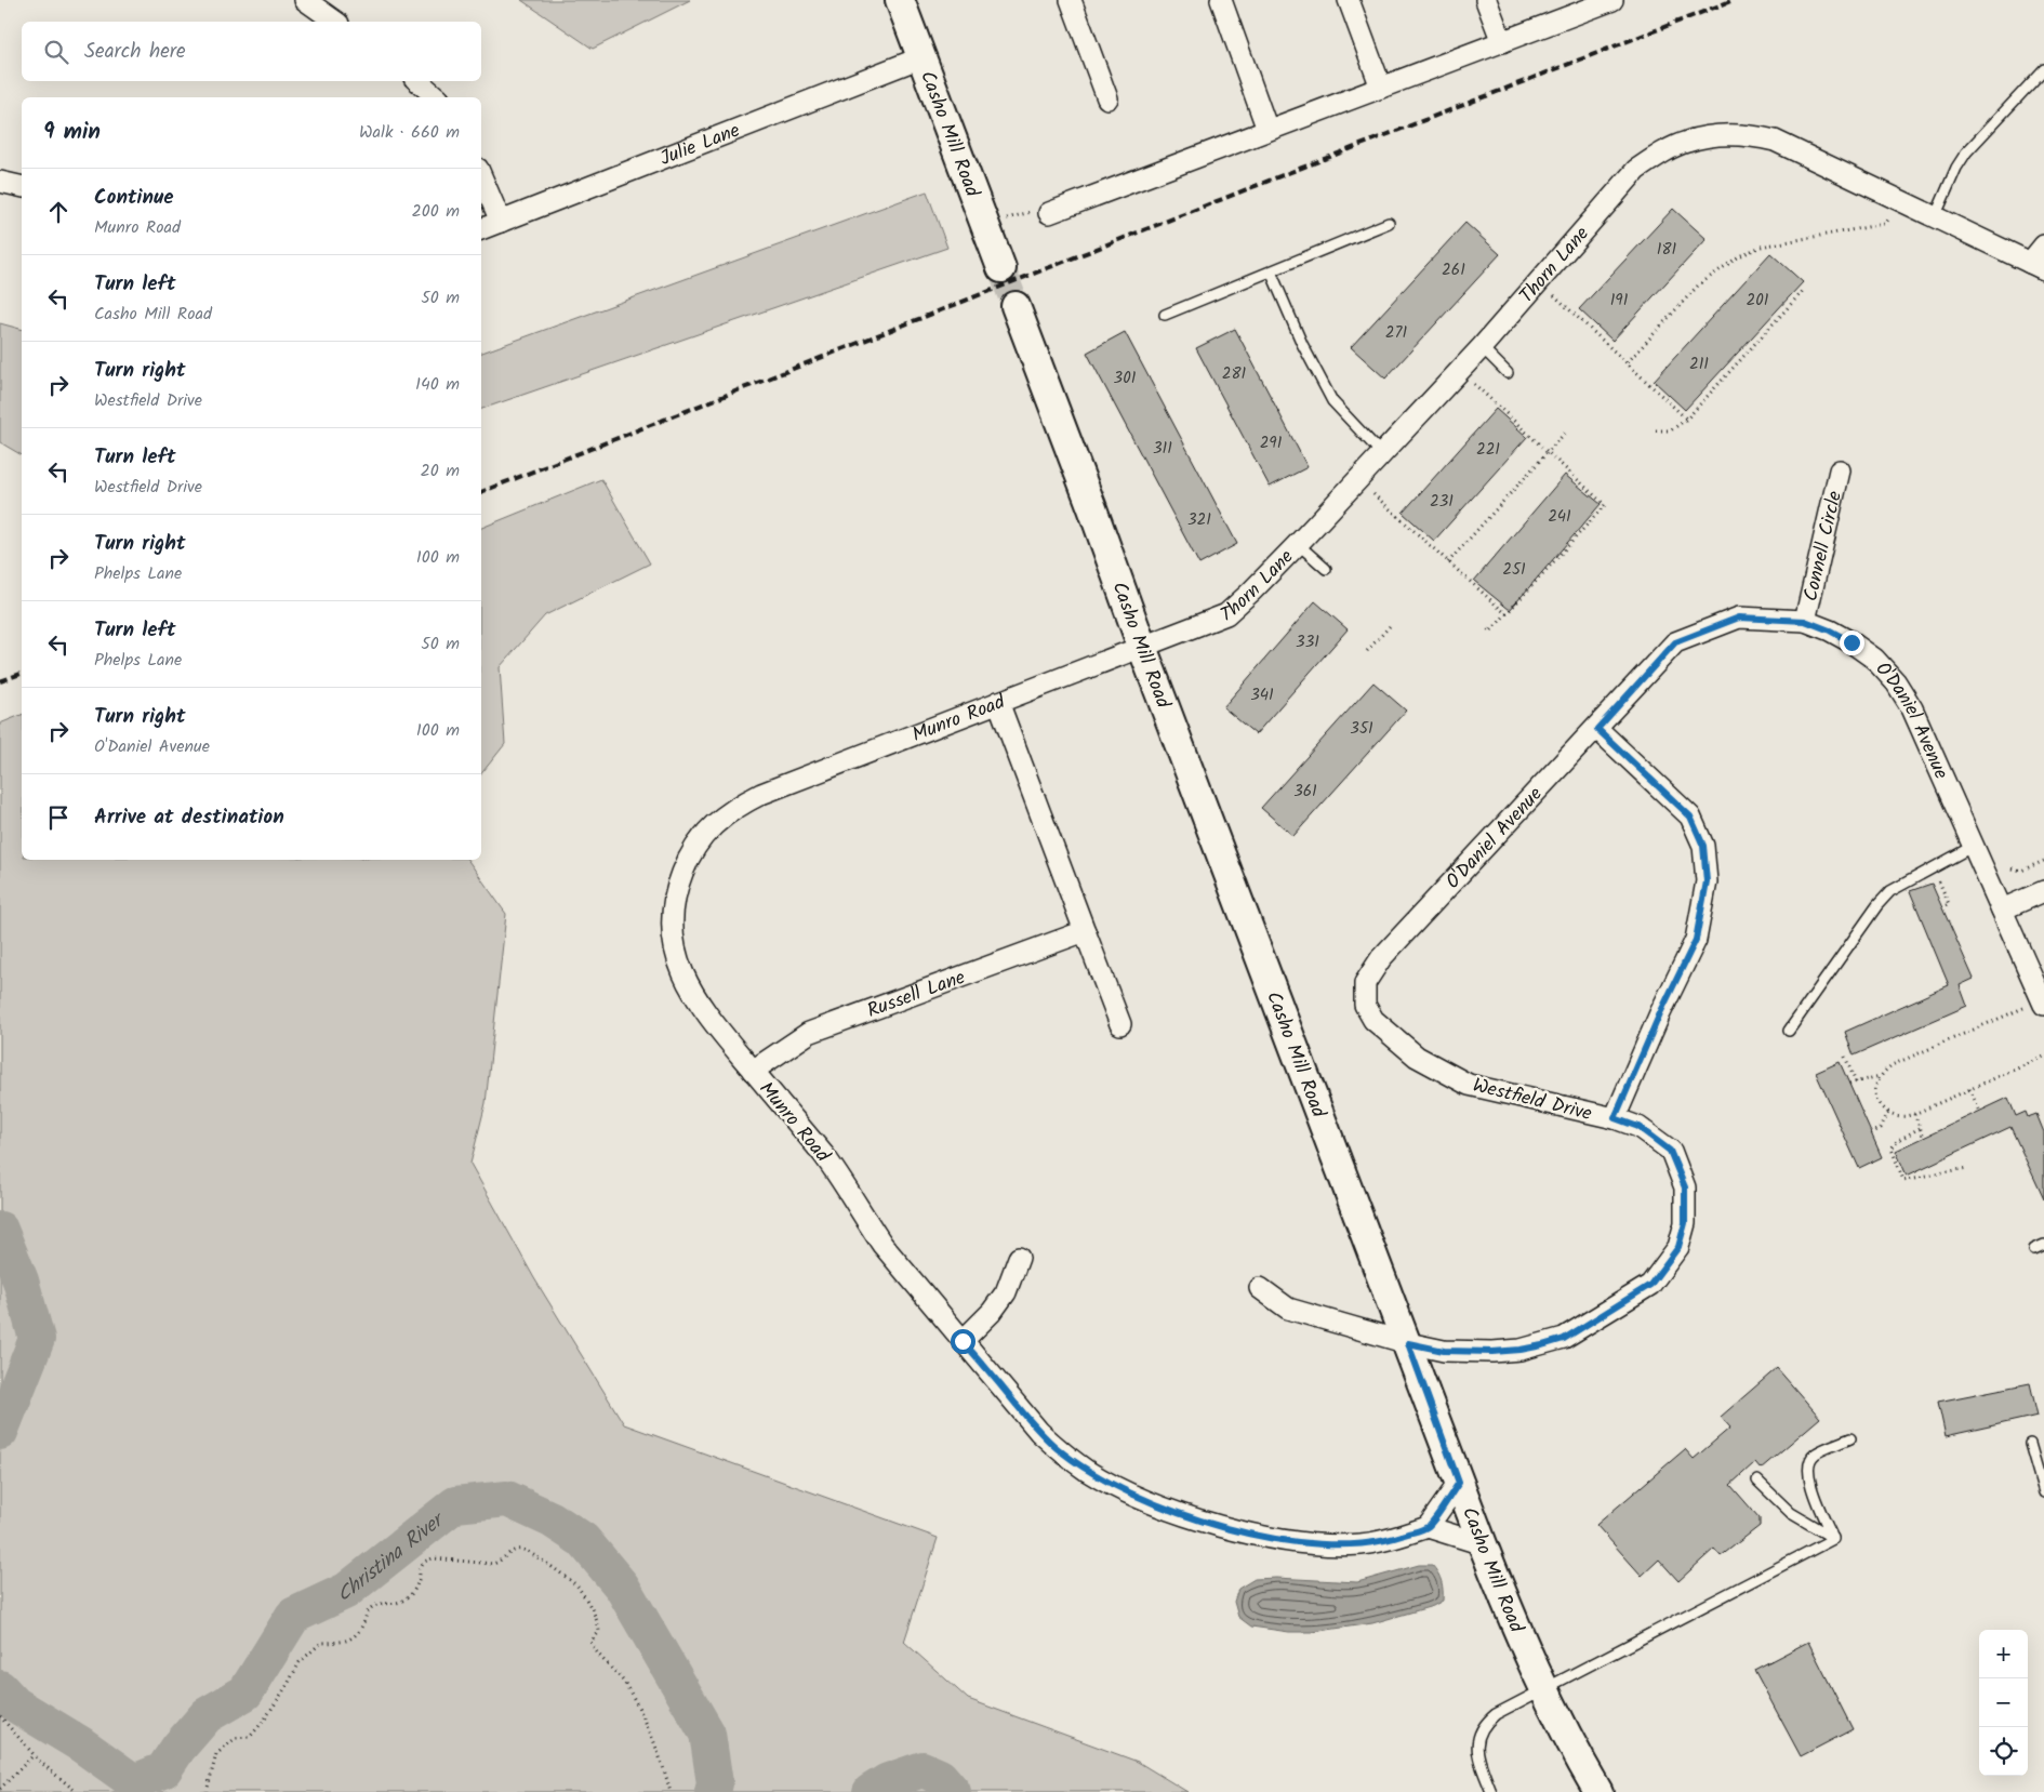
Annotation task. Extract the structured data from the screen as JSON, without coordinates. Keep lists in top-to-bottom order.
{
  "streets": {
    "street": [
      "Casho Mill Road",
      "Julie Lane",
      "Thorn Lane",
      "Connell Circle",
      "Munro Road",
      "O'Daniel Avenue",
      "Russell Lane",
      "Westfield Drive"
    ]
  },
  "crossings": [
    ["Casho Mill Road", "Julie Lane"],
    ["Casho Mill Road", "Thorn Lane"],
    ["Casho Mill Road", "Munro Road"],
    ["Casho Mill Road", "Westfield Drive"],
    ["Thorn Lane", "Munro Road"],
    ["Connell Circle", "O'Daniel Avenue"],
    ["Munro Road", "Russell Lane"],
    ["O'Daniel Avenue", "Westfield Drive"]
  ],
  "water": ["Christina River"],
  "house_numbers": [
    "181",
    "261",
    "191",
    "201",
    "271",
    "211",
    "281",
    "301",
    "291",
    "311",
    "221",
    "231",
    "241",
    "321",
    "251",
    "331",
    "341",
    "351",
    "361"
  ],
  "page": {
    "search": "Search here",
    "heading": ["9 min", "Walk · 660 m"],
    "list": [
      ["Continue", "Munro Road", "200 m"],
      ["Turn left", "Casho Mill Road", "50 m"],
      ["Turn right", "Westfield Drive", "140 m"],
      ["Turn left", "Westfield Drive", "20 m"],
      ["Turn right", "Phelps Lane", "100 m"],
      ["Turn left", "Phelps Lane", "50 m"],
      ["Turn right", "O'Daniel Avenue", "100 m"],
      "Arrive at destination"
    ],
    "map_buttons": ["+", "−"]
  }
}
